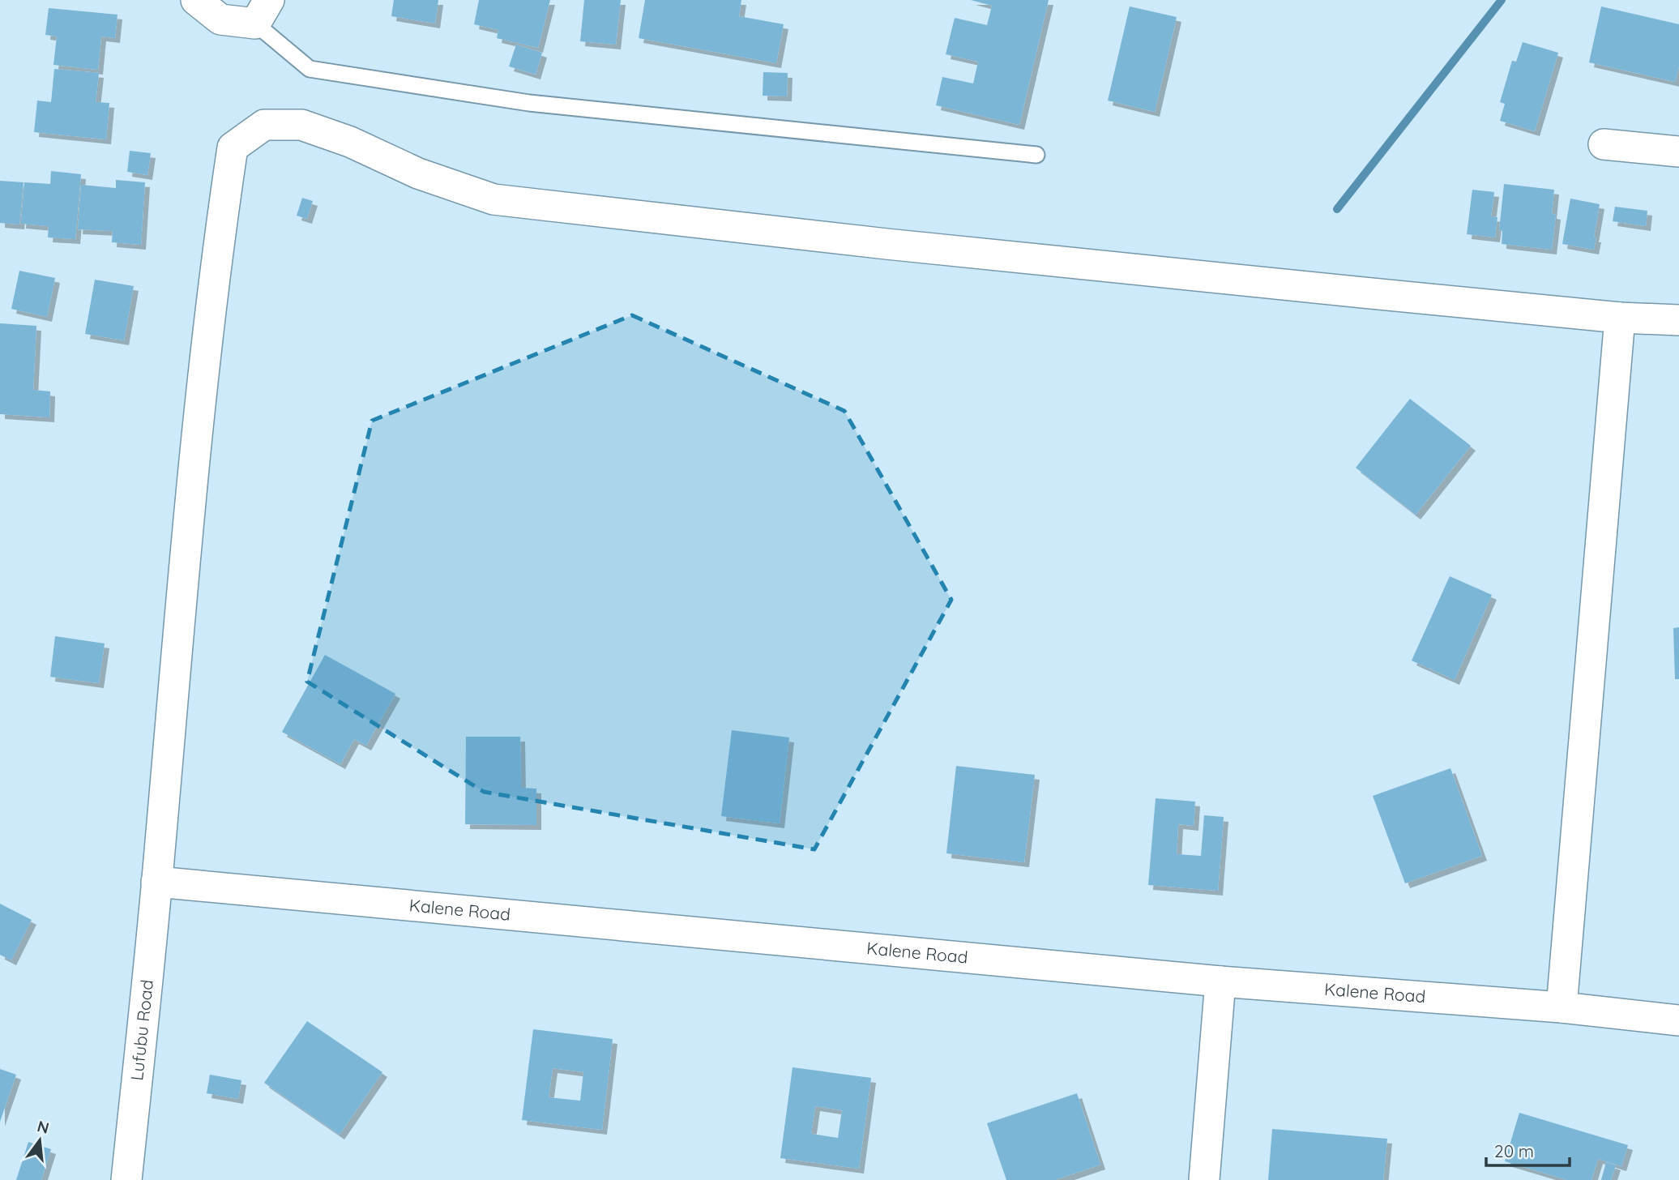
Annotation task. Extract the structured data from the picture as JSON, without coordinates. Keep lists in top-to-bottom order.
{
  "streets": {
    "street": ["Kalene Road", "Lufubu Road"]
  },
  "crossings": [
    ["Kalene Road", "Lufubu Road"]
  ],
  "scale_bar": "20 m",
  "north": "top"
}
